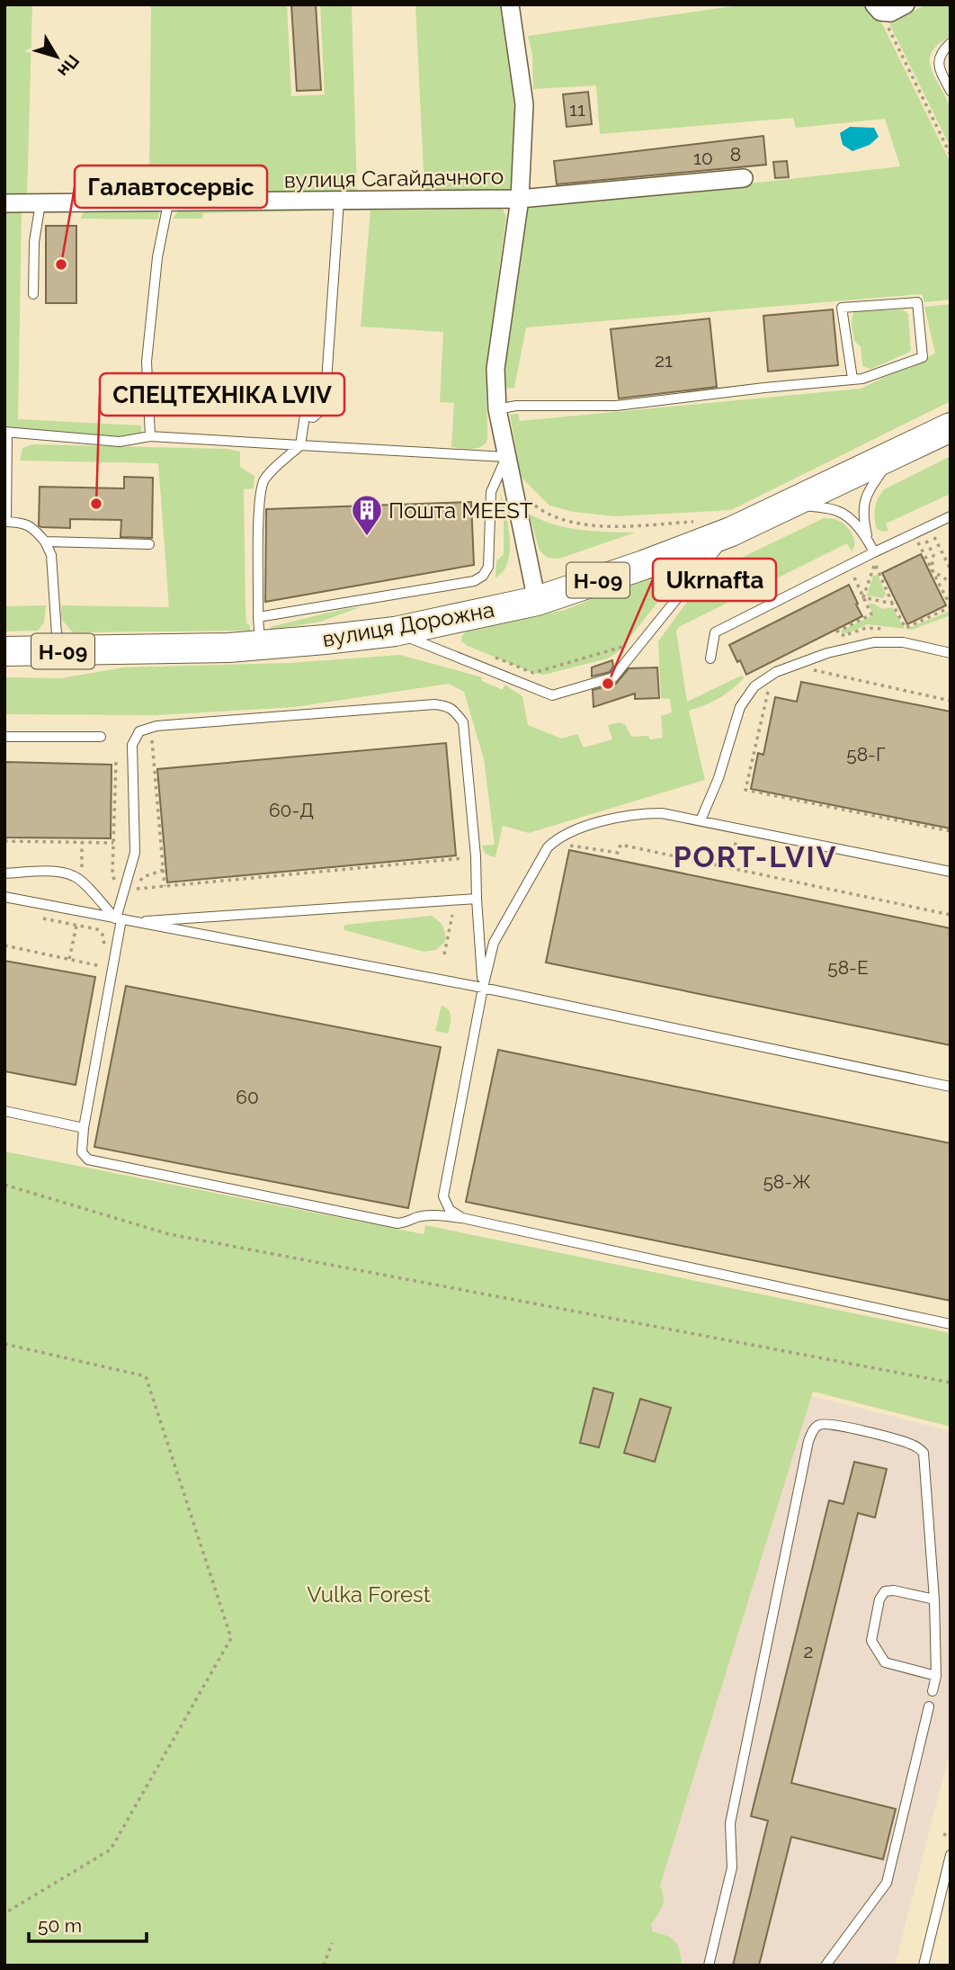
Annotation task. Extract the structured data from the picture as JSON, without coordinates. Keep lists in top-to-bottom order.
{
  "streets": {
    "main road": ["Н-09", "вулиця Дорожна"],
    "street": ["вулиця Сагайдачного"]
  },
  "districts": ["PORT-LVIV"],
  "parks": ["Vulka Forest"],
  "places": {
    "other": ["Галавтосервіс", "СПЕЦТЕХНІКА LVIV", "Ukrnafta"],
    "building": ["Пошта MEEST"]
  },
  "house_numbers": [
    "11",
    "8",
    "10",
    "21",
    "58-Г",
    "60-Д",
    "58-Е",
    "60",
    "58-Ж",
    "2"
  ],
  "scale_bar": "50 m",
  "north": "bottom right"
}
